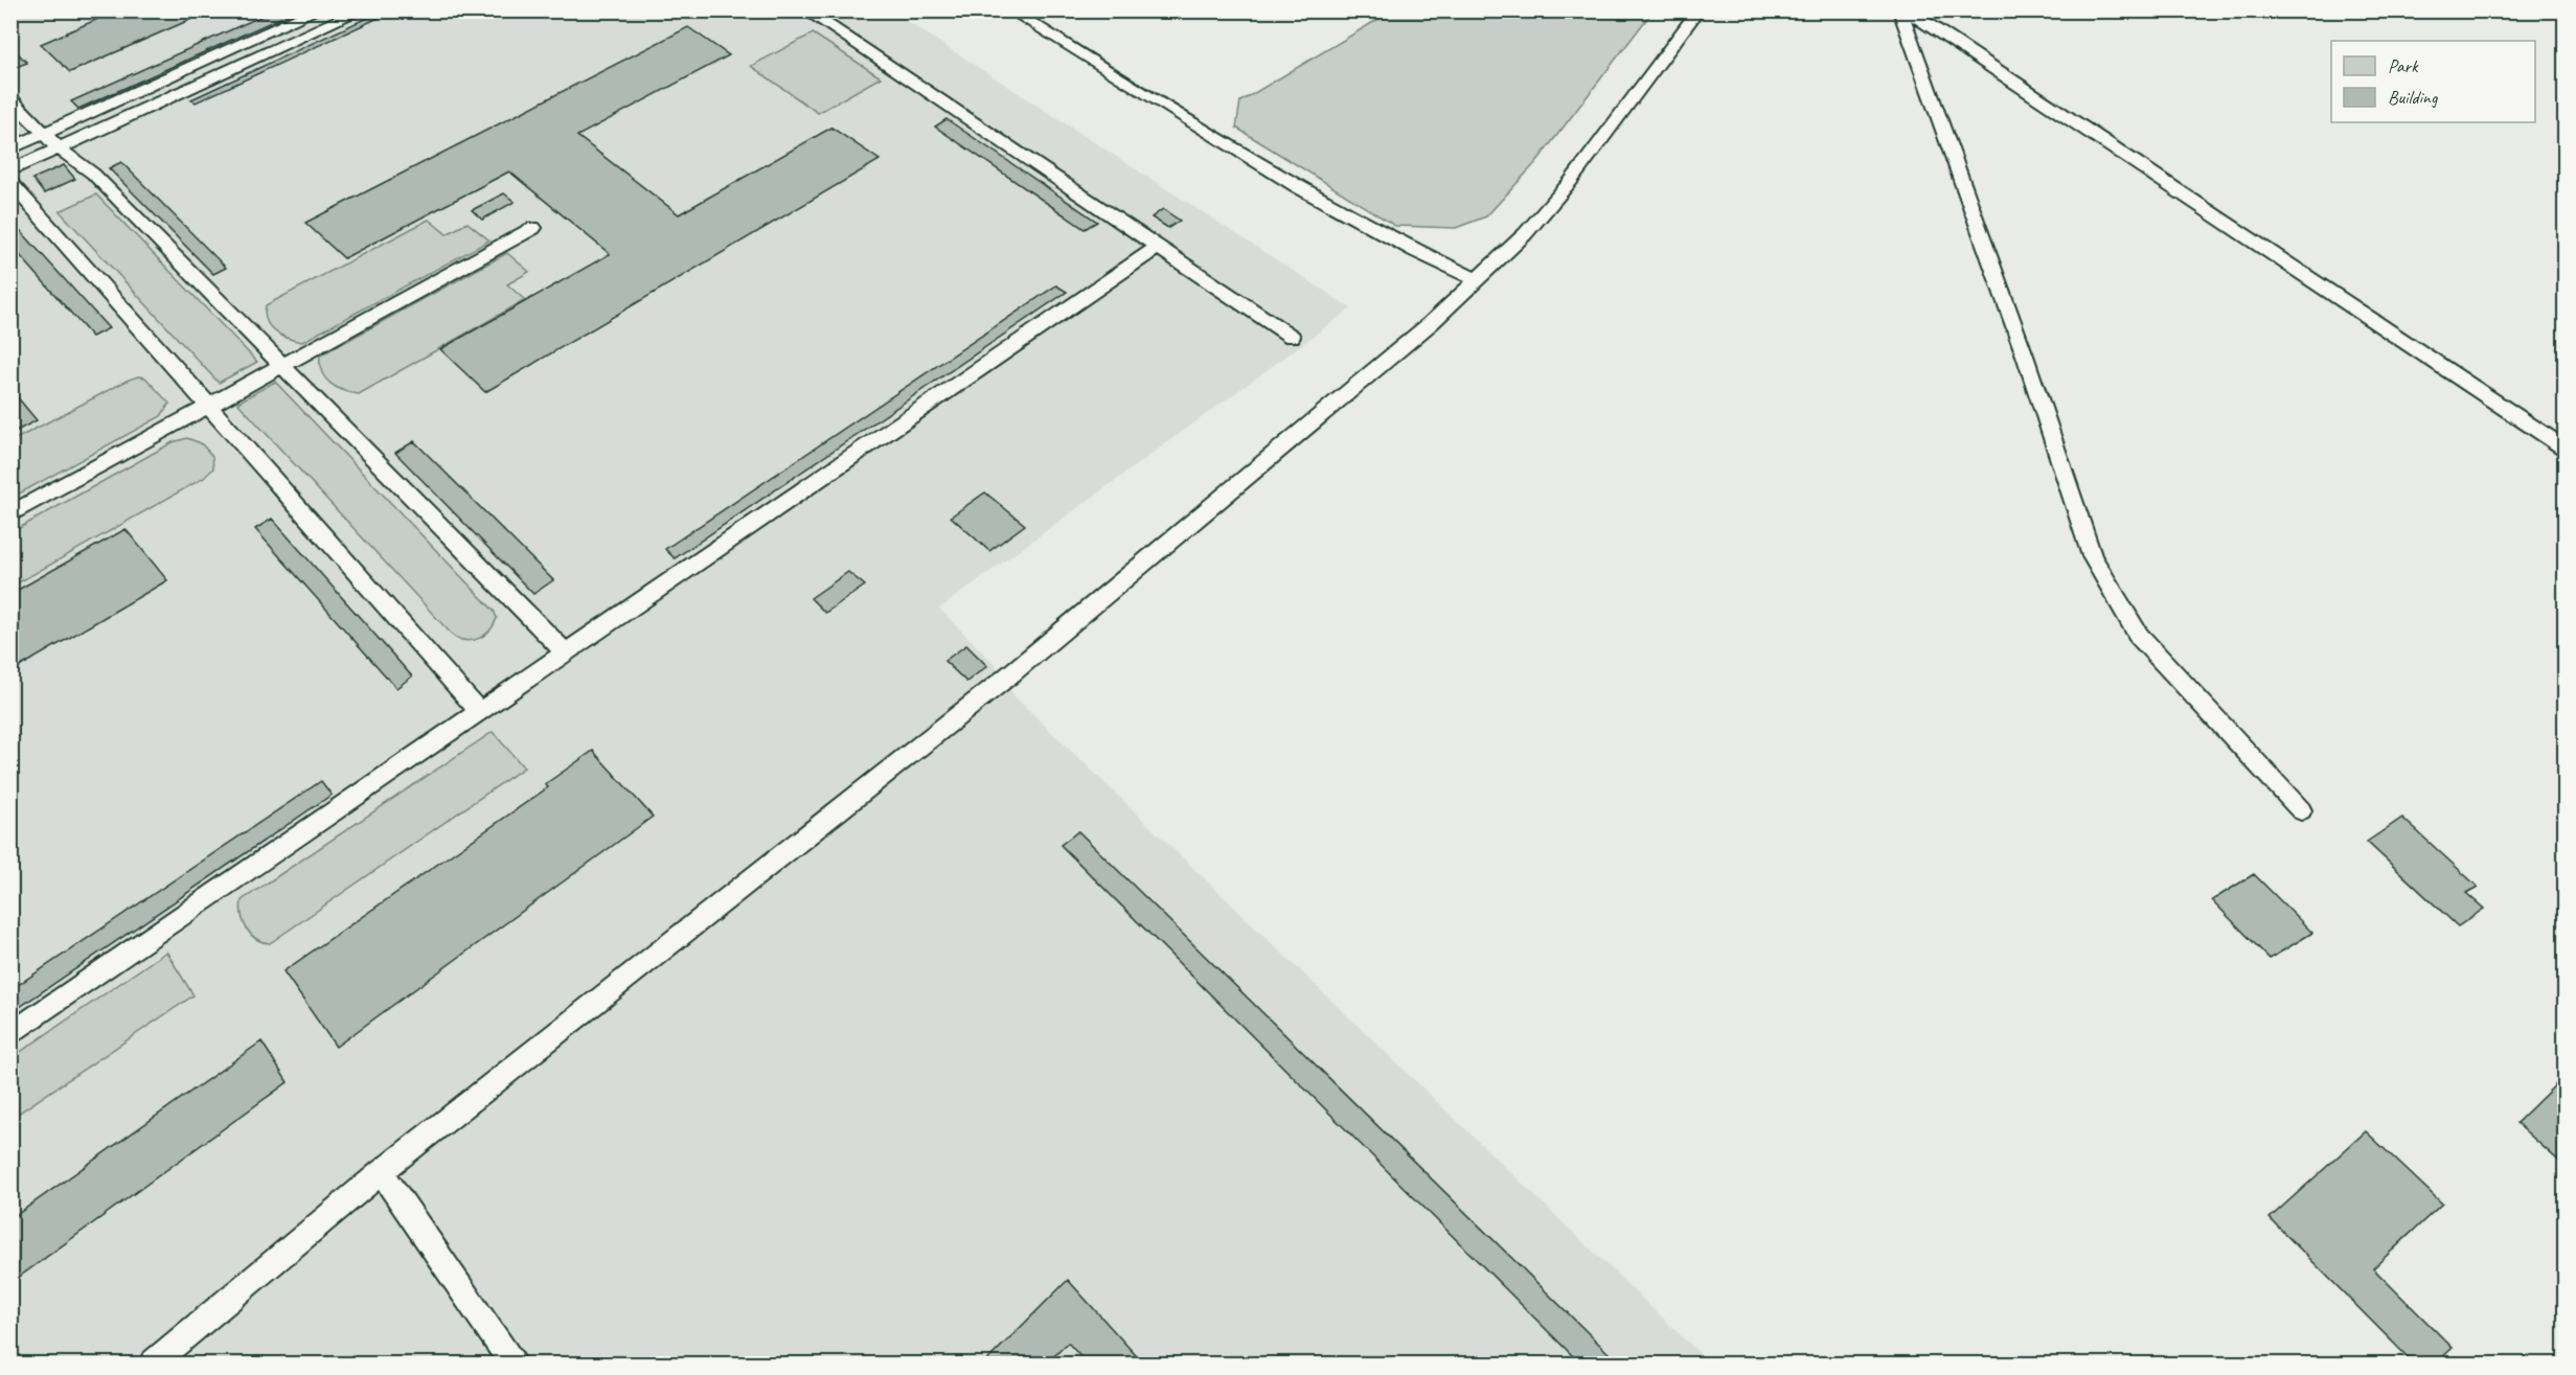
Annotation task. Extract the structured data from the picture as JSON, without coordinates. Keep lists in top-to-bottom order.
{
  "legend": ["Park", "Building"]
}
